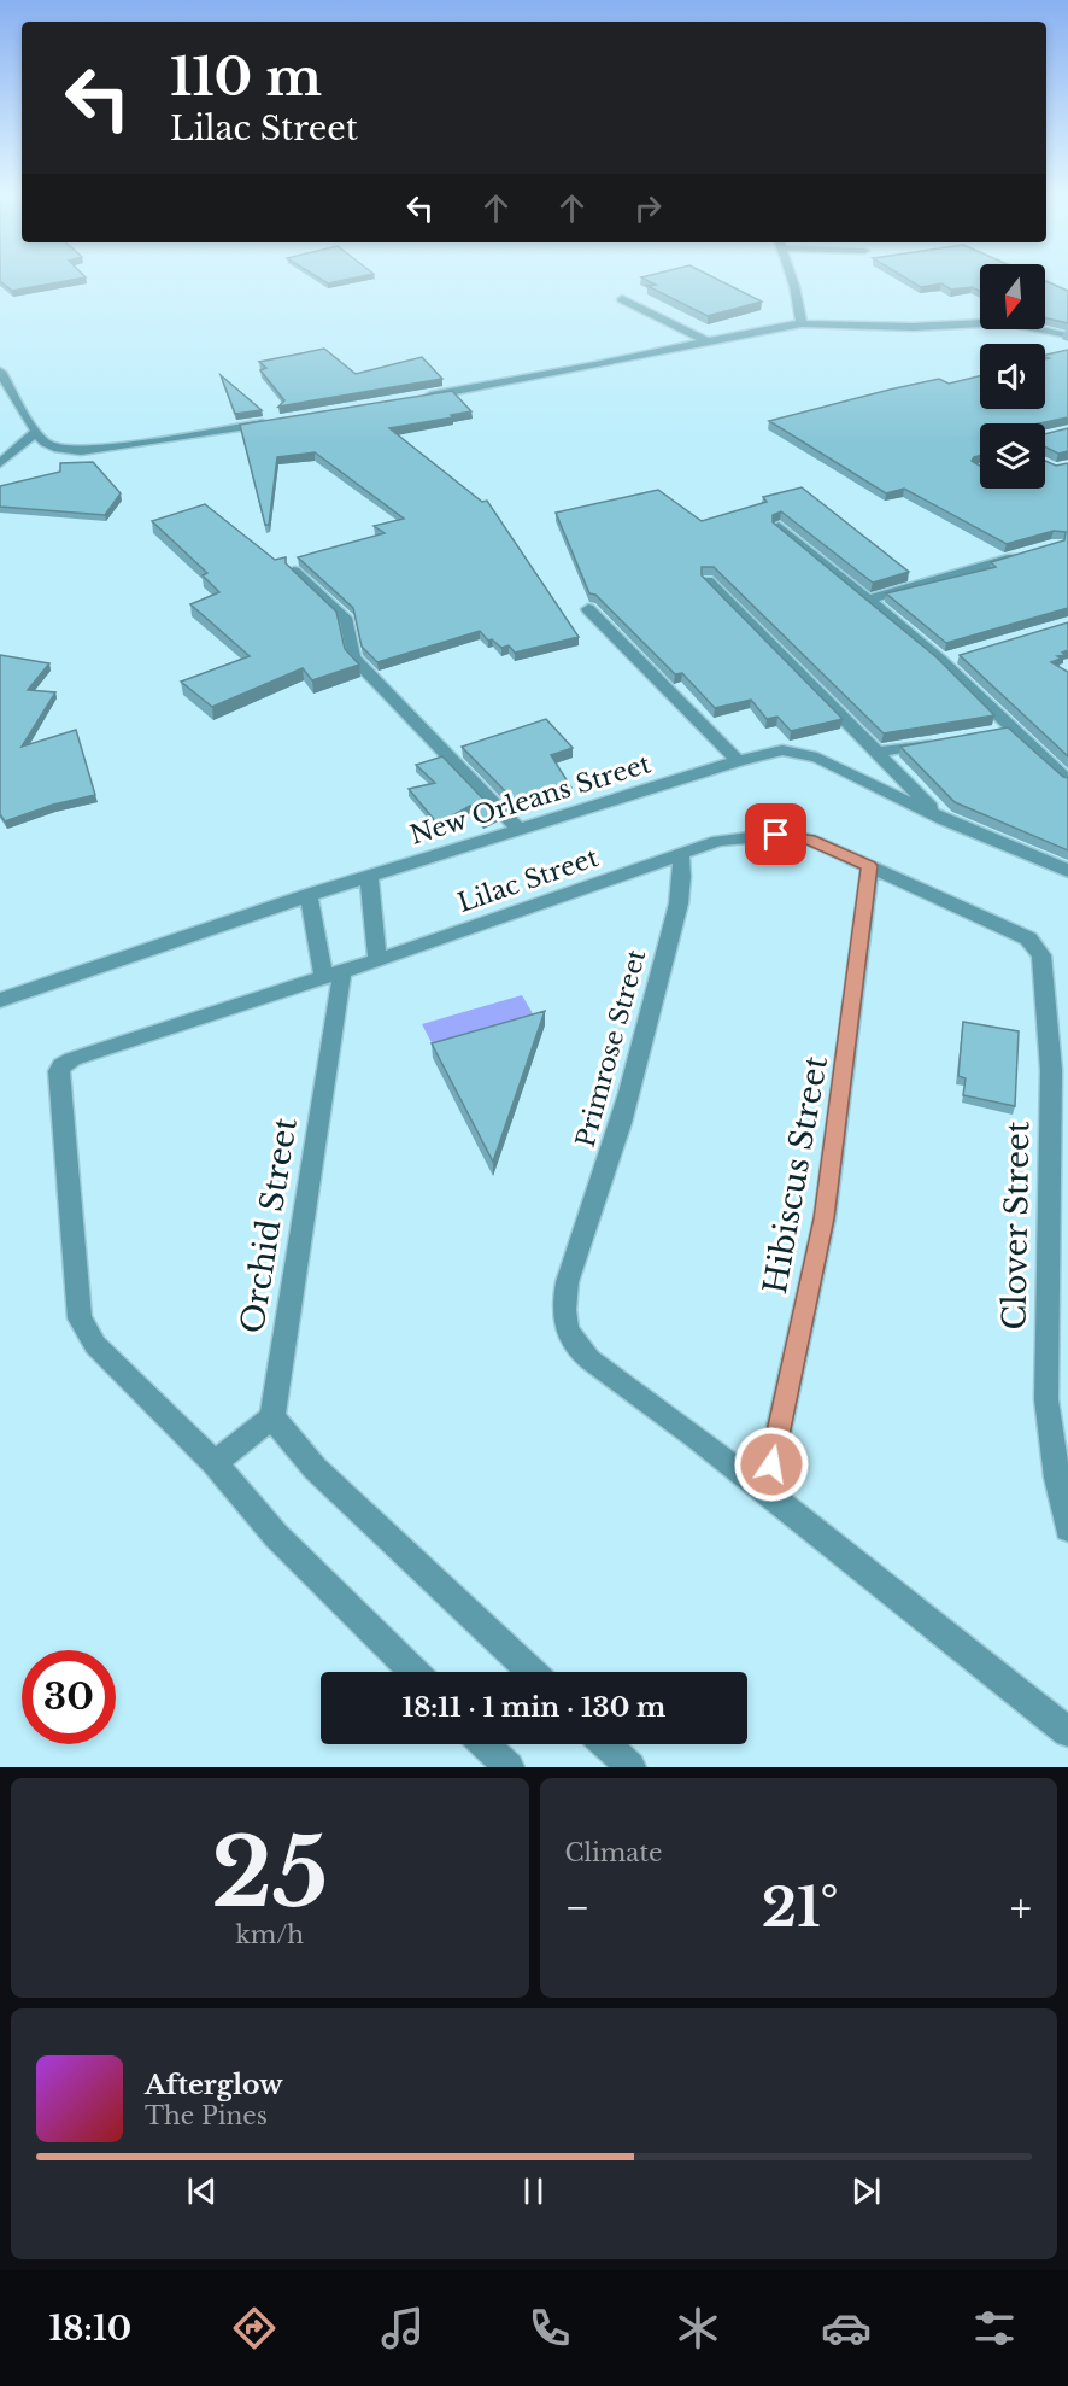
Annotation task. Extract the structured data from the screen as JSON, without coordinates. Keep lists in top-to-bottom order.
{
  "streets": {
    "street": [
      "New Orleans Street",
      "Lilac Street",
      "Primrose Street",
      "Hibiscus Street",
      "Orchid Street",
      "Clover Street"
    ]
  },
  "crossings": [
    ["New Orleans Street", "Orchid Street"],
    ["Lilac Street", "Primrose Street"],
    ["Lilac Street", "Hibiscus Street"],
    ["Lilac Street", "Orchid Street"],
    ["Lilac Street", "Clover Street"],
    ["Primrose Street", "Hibiscus Street"]
  ],
  "north": "bottom",
  "page": {
    "turn": ["110 m", "Lilac Street"],
    "limit": "30",
    "trip": "18:11 · 1 min · 130 m",
    "tile": [
      ["25", "km/h"],
      "Climate"
    ],
    "heat": ["−", "21°", "+"],
    "song": ["Afterglow", "The Pines"],
    "tabs": "18:10"
  }
}
